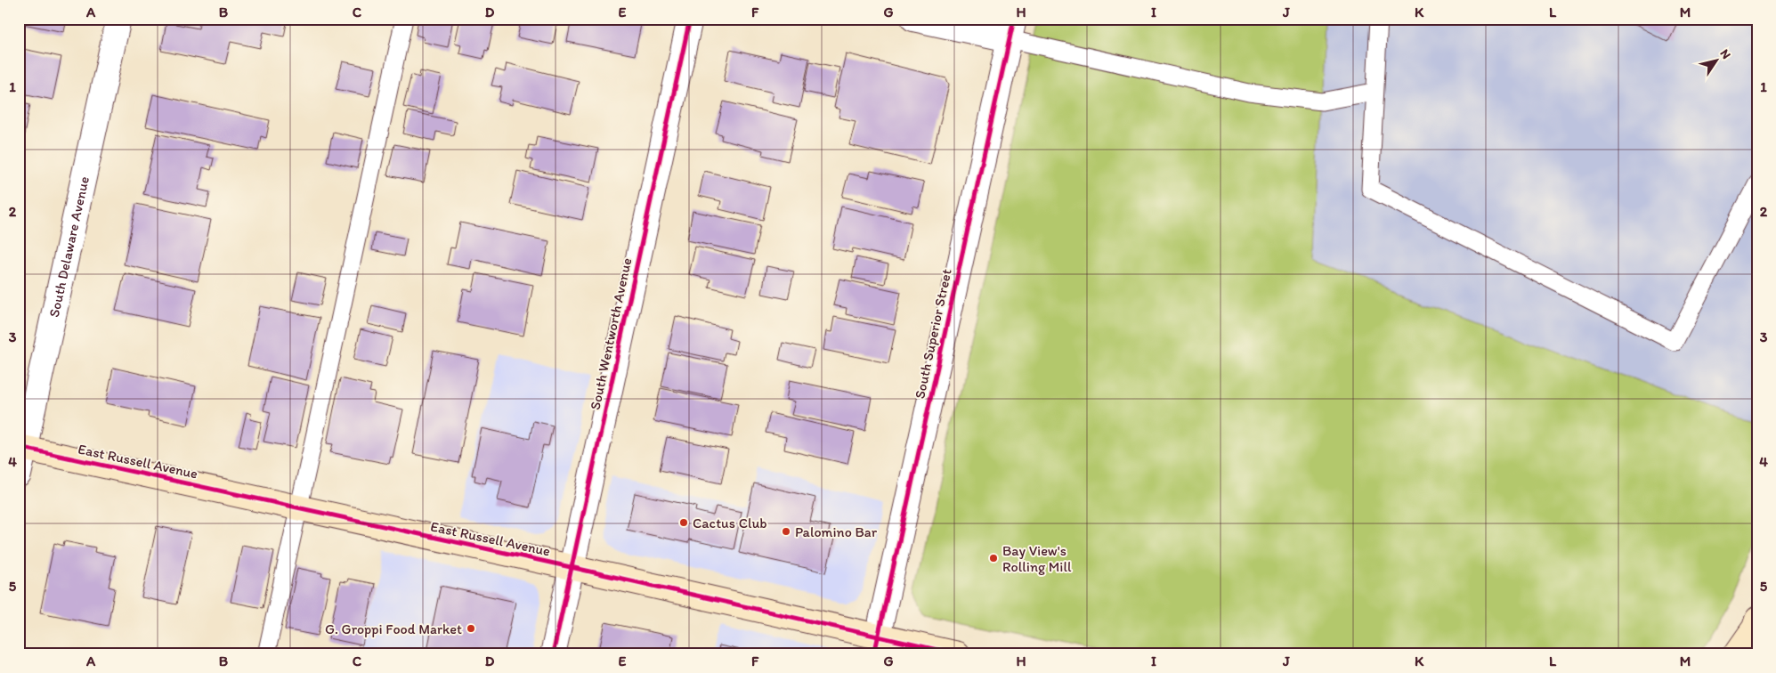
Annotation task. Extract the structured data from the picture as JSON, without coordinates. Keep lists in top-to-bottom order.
{
  "streets": {
    "main road": ["East Russell Avenue"],
    "street": ["South Delaware Avenue", "South Wentworth Avenue", "South Superior Street"]
  },
  "crossings": [
    ["South Delaware Avenue", "East Russell Avenue"],
    ["South Wentworth Avenue", "East Russell Avenue"],
    ["South Superior Street", "East Russell Avenue"]
  ],
  "places": [
    "Cactus Club",
    "Palomino Bar",
    "Bay View's Rolling Mill",
    "G. Groppi Food Market"
  ],
  "north": "top right",
  "grid": {
    "columns": [
      "A",
      "B",
      "C",
      "D",
      "E",
      "F",
      "G",
      "H",
      "I",
      "J",
      "K",
      "L",
      "M"
    ],
    "rows": [
      "1",
      "2",
      "3",
      "4",
      "5"
    ]
  }
}
